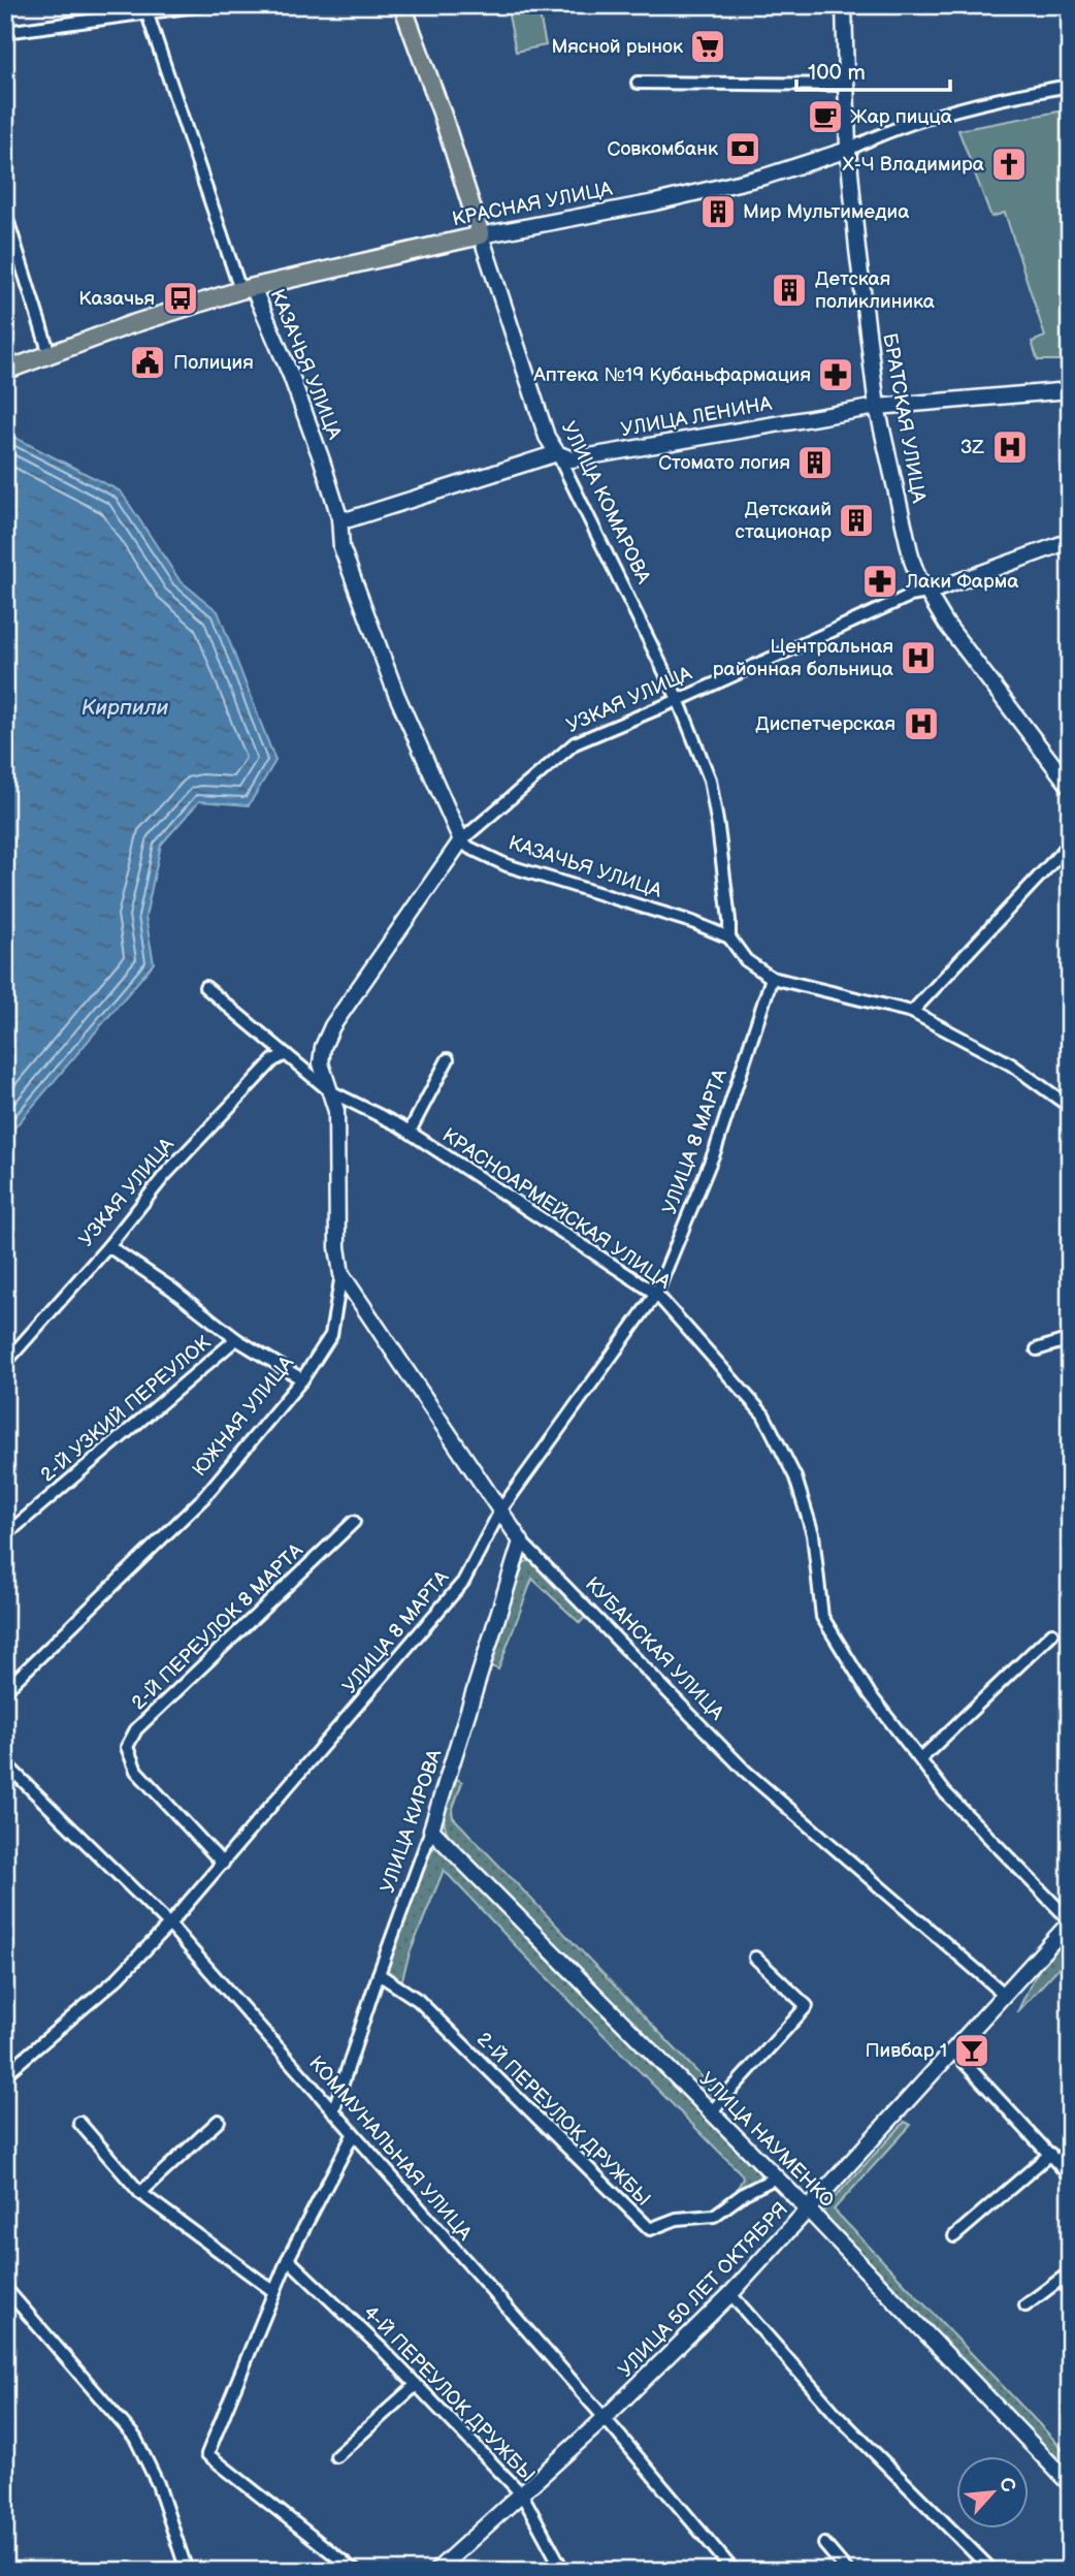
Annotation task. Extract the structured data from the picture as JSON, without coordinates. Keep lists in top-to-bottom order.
{
  "streets": {
    "main road": [
      "КРАСНАЯ УЛИЦА",
      "КАЗАЧЬЯ УЛИЦА",
      "УЛИЦА ЛЕНИНА",
      "БРАТСКАЯ УЛИЦА",
      "УЛИЦА КОМАРОВА",
      "УЗКАЯ УЛИЦА",
      "ЮЖНАЯ УЛИЦА",
      "КУБАНСКАЯ УЛИЦА",
      "УЛИЦА КИРОВА",
      "УЛИЦА НАУМЕНКО",
      "УЛИЦА 50 ЛЕТ ОКТЯБРЯ"
    ],
    "street": [
      "УЛИЦА 8 МАРТА",
      "КРАСНОАРМЕЙСКАЯ УЛИЦА",
      "2-Й УЗКИЙ ПЕРЕУЛОК",
      "2-Й ПЕРЕУЛОК 8 МАРТА",
      "2-Й ПЕРЕУЛОК ДРУЖБЫ",
      "КОММУНАЛЬНАЯ УЛИЦА",
      "4-Й ПЕРЕУЛОК ДРУЖБЫ"
    ]
  },
  "crossings": [
    ["КРАСНАЯ УЛИЦА", "КАЗАЧЬЯ УЛИЦА"],
    ["КРАСНАЯ УЛИЦА", "БРАТСКАЯ УЛИЦА"],
    ["КРАСНАЯ УЛИЦА", "УЛИЦА КОМАРОВА"],
    ["КАЗАЧЬЯ УЛИЦА", "УЛИЦА ЛЕНИНА"],
    ["КАЗАЧЬЯ УЛИЦА", "УЛИЦА КОМАРОВА"],
    ["КАЗАЧЬЯ УЛИЦА", "УЗКАЯ УЛИЦА"],
    ["КАЗАЧЬЯ УЛИЦА", "УЛИЦА 8 МАРТА"],
    ["УЛИЦА ЛЕНИНА", "БРАТСКАЯ УЛИЦА"],
    ["УЛИЦА ЛЕНИНА", "УЛИЦА КОМАРОВА"],
    ["БРАТСКАЯ УЛИЦА", "УЗКАЯ УЛИЦА"],
    ["УЛИЦА КОМАРОВА", "УЗКАЯ УЛИЦА"],
    ["УЗКАЯ УЛИЦА", "КРАСНОАРМЕЙСКАЯ УЛИЦА"],
    ["УЗКАЯ УЛИЦА", "ЮЖНАЯ УЛИЦА"],
    ["УЛИЦА 8 МАРТА", "КРАСНОАРМЕЙСКАЯ УЛИЦА"],
    ["УЛИЦА 8 МАРТА", "2-Й ПЕРЕУЛОК 8 МАРТА"],
    ["УЛИЦА 8 МАРТА", "КУБАНСКАЯ УЛИЦА"],
    ["УЛИЦА 8 МАРТА", "КОММУНАЛЬНАЯ УЛИЦА"],
    ["КРАСНОАРМЕЙСКАЯ УЛИЦА", "ЮЖНАЯ УЛИЦА"],
    ["КРАСНОАРМЕЙСКАЯ УЛИЦА", "УЛИЦА 50 ЛЕТ ОКТЯБРЯ"],
    ["ЮЖНАЯ УЛИЦА", "КУБАНСКАЯ УЛИЦА"],
    ["КУБАНСКАЯ УЛИЦА", "УЛИЦА КИРОВА"],
    ["КУБАНСКАЯ УЛИЦА", "УЛИЦА 50 ЛЕТ ОКТЯБРЯ"],
    ["УЛИЦА КИРОВА", "2-Й ПЕРЕУЛОК ДРУЖБЫ"],
    ["УЛИЦА КИРОВА", "УЛИЦА НАУМЕНКО"],
    ["УЛИЦА КИРОВА", "КОММУНАЛЬНАЯ УЛИЦА"],
    ["2-Й ПЕРЕУЛОК ДРУЖБЫ", "УЛИЦА НАУМЕНКО"],
    ["УЛИЦА НАУМЕНКО", "УЛИЦА 50 ЛЕТ ОКТЯБРЯ"],
    ["КОММУНАЛЬНАЯ УЛИЦА", "УЛИЦА 50 ЛЕТ ОКТЯБРЯ"],
    ["УЛИЦА 50 ЛЕТ ОКТЯБРЯ", "4-Й ПЕРЕУЛОК ДРУЖБЫ"]
  ],
  "water": ["Кирпили"],
  "places": {
    "supermarket": ["Мясной рынок"],
    "cafe": ["Жар пицца"],
    "bank": ["Совкомбанк"],
    "church": ["Х-Ч Владимира"],
    "building": [
      "Мир Мультимедиа",
      "Детская поликлиника",
      "Стомато логия",
      "Детскаий стационар"
    ],
    "bus stop": ["Казачья"],
    "public building": ["Полиция"],
    "pharmacy": ["Аптека №19 Кубаньфармация", "Лаки Фарма"],
    "hospital": ["3Z", "Центральная районная больница", "Диспетчерская"],
    "bar": ["Пивбар 1"]
  },
  "scale_bar": "100 m",
  "north": "top right"
}
